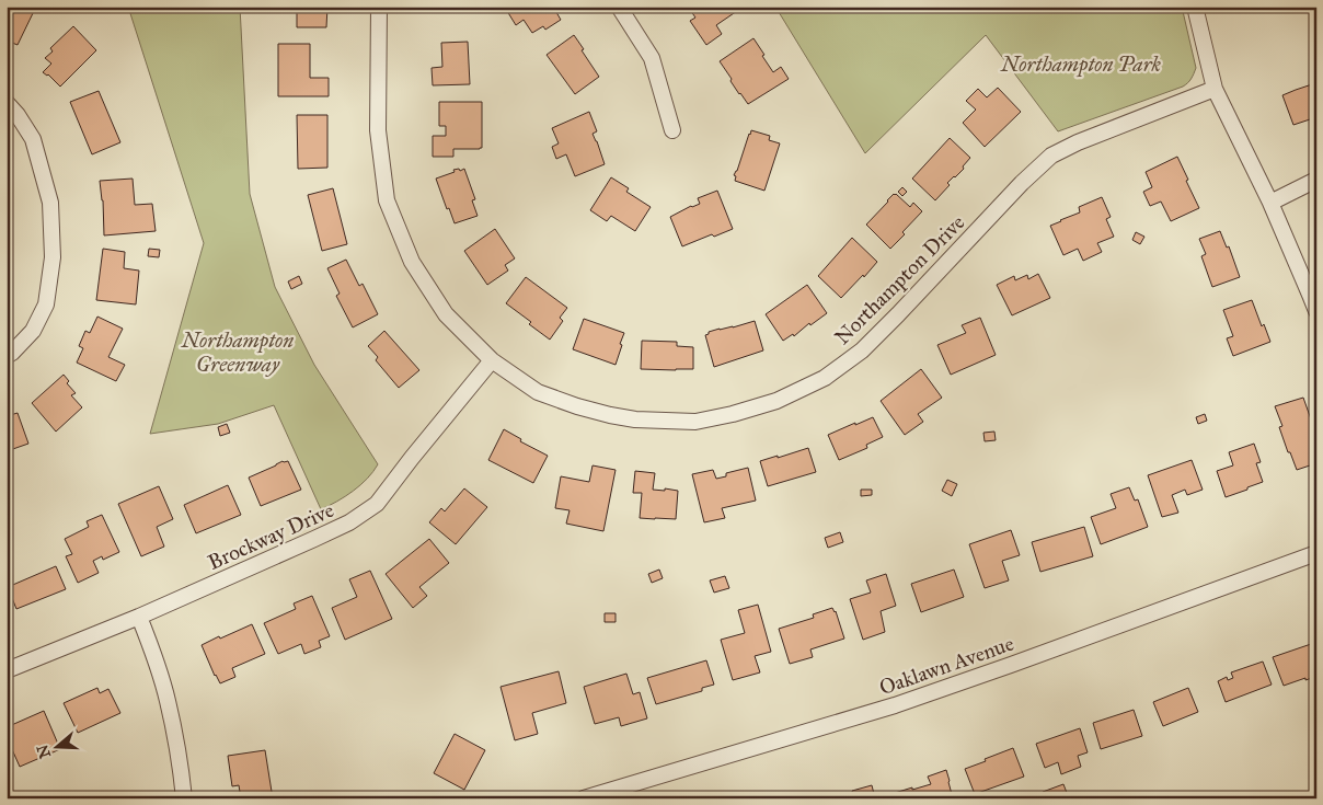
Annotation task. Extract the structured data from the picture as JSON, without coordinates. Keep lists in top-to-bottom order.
{
  "streets": {
    "street": ["Northampton Drive", "Brockway Drive", "Oaklawn Avenue"]
  },
  "crossings": [
    ["Northampton Drive", "Brockway Drive"]
  ],
  "parks": ["Northampton Park", "Northampton Greenway"],
  "north": "left"
}
